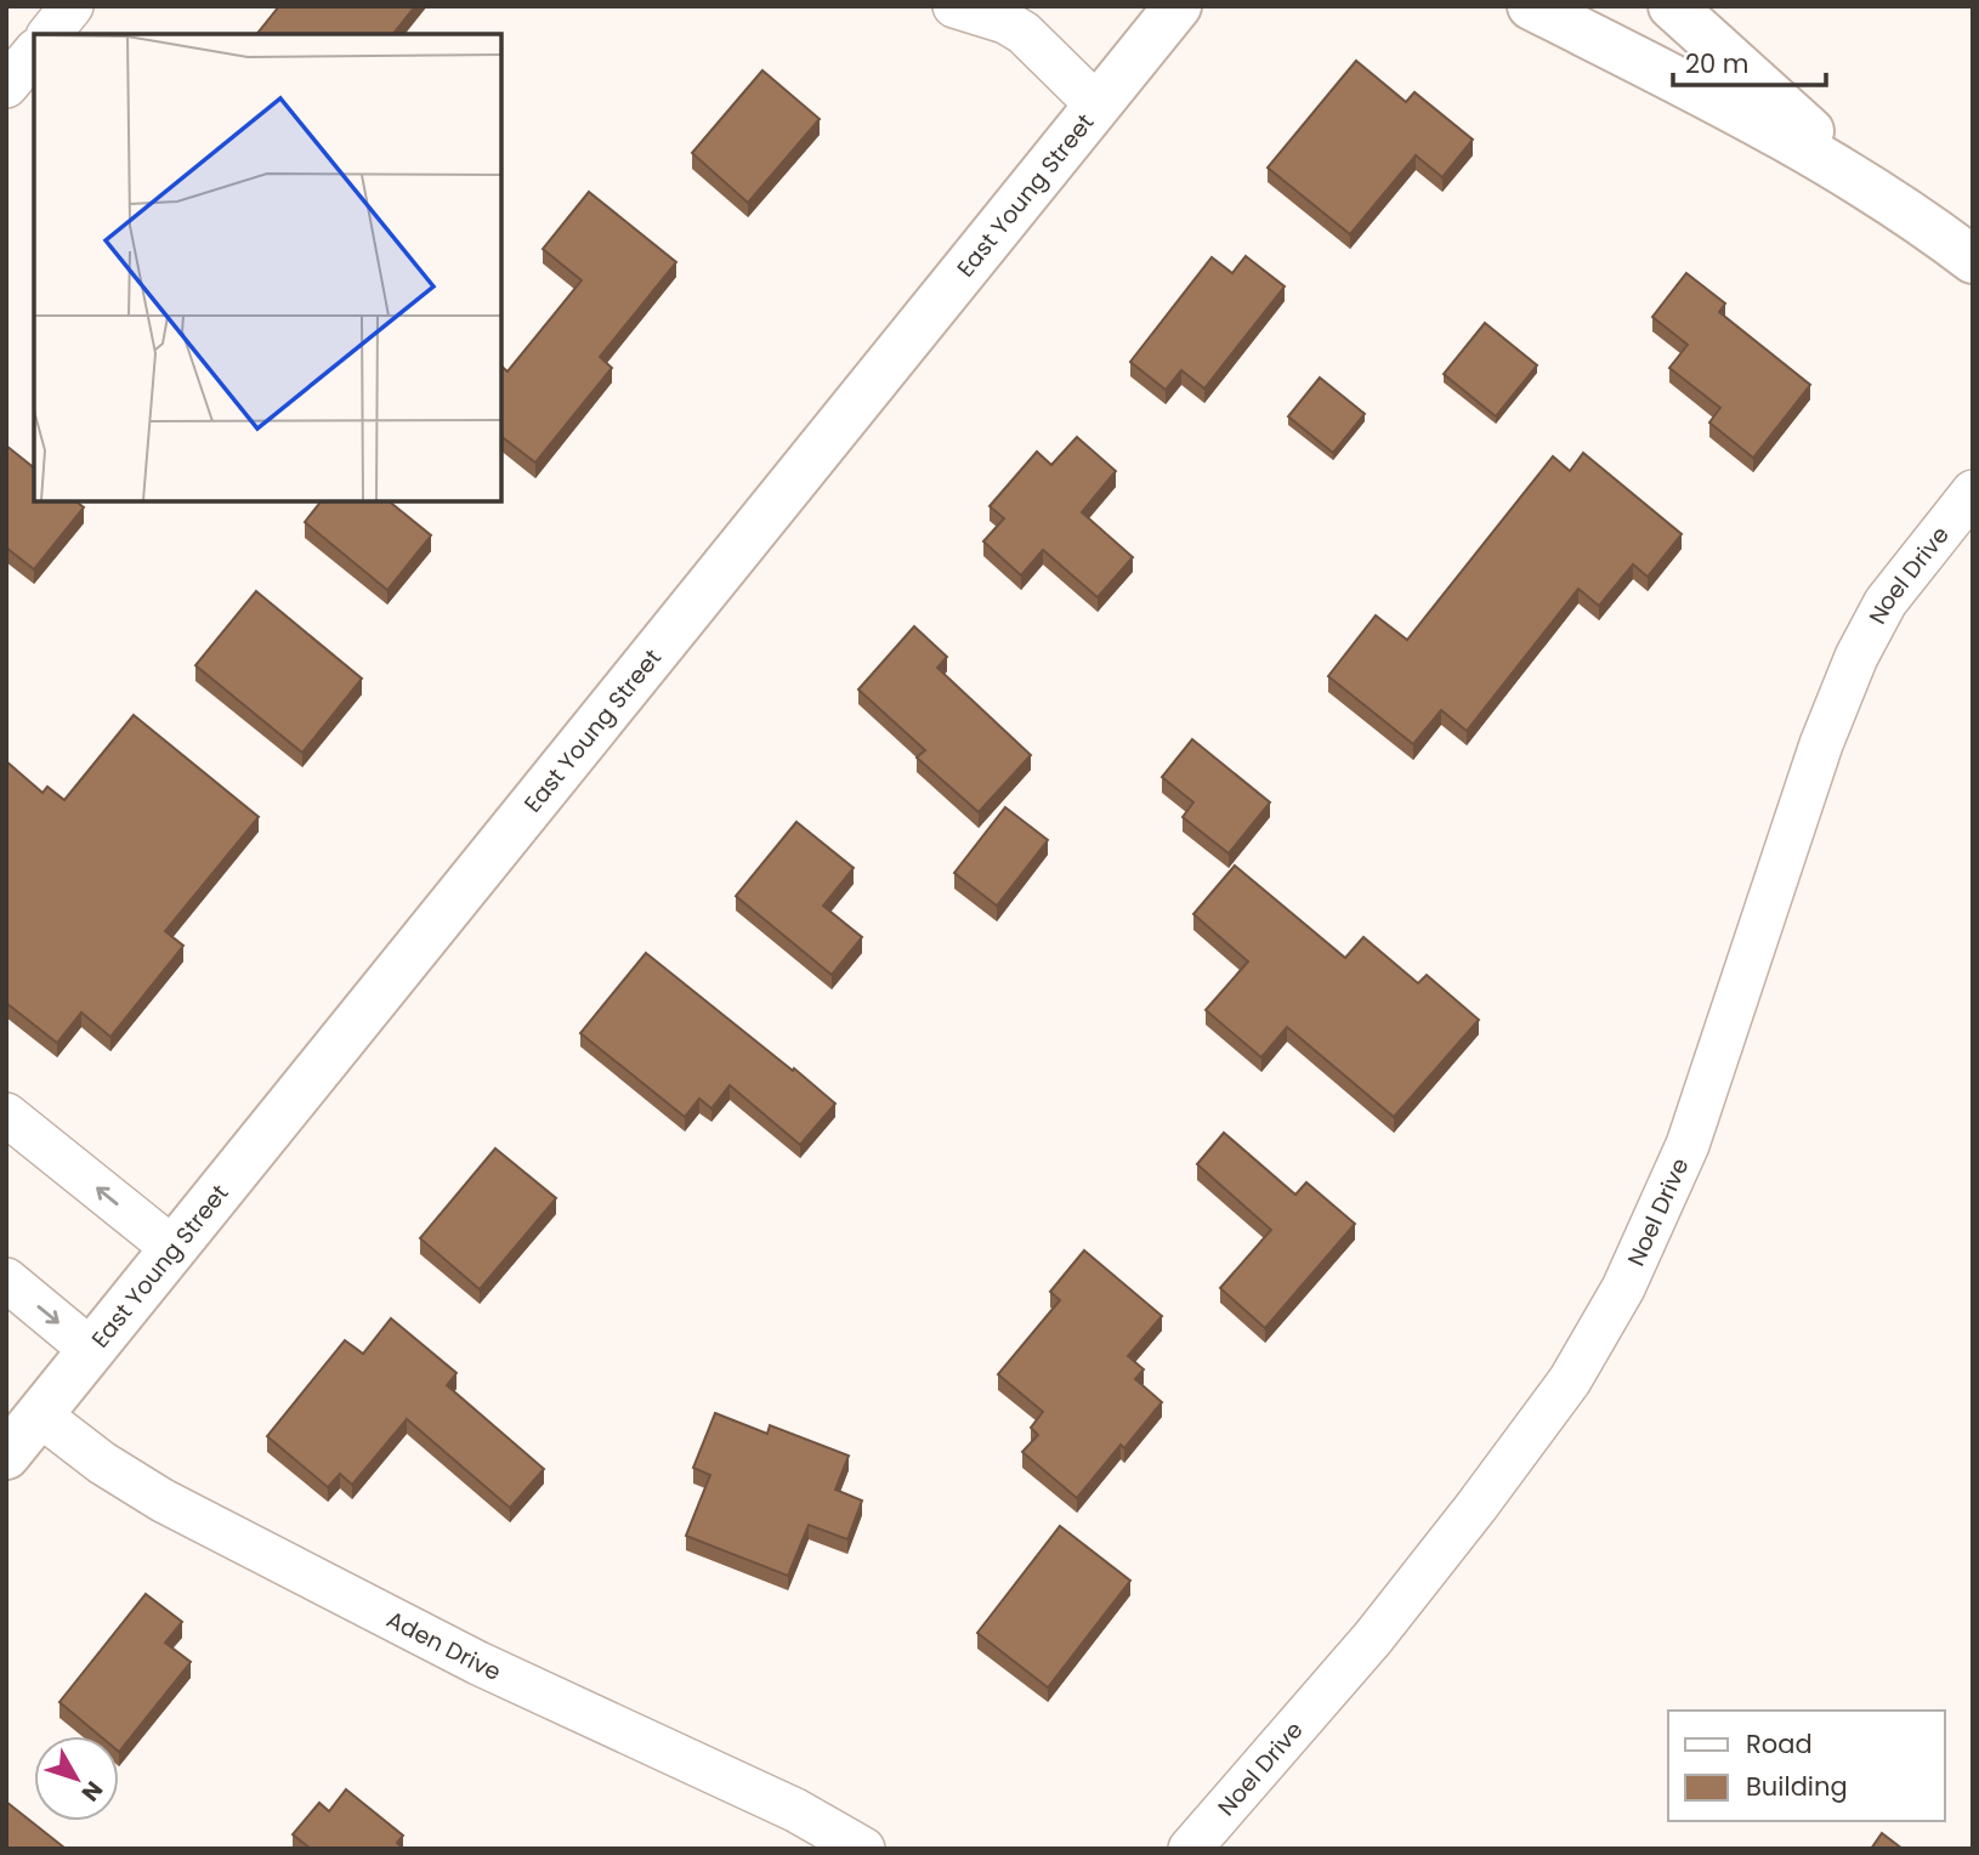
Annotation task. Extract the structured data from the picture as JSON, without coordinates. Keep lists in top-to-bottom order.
{
  "streets": {
    "street": ["East Young Street", "Noel Drive", "Aden Drive"]
  },
  "crossings": [
    ["East Young Street", "Aden Drive"]
  ],
  "legend": ["Road", "Building"],
  "scale_bar": "20 m",
  "north": "bottom right"
}
